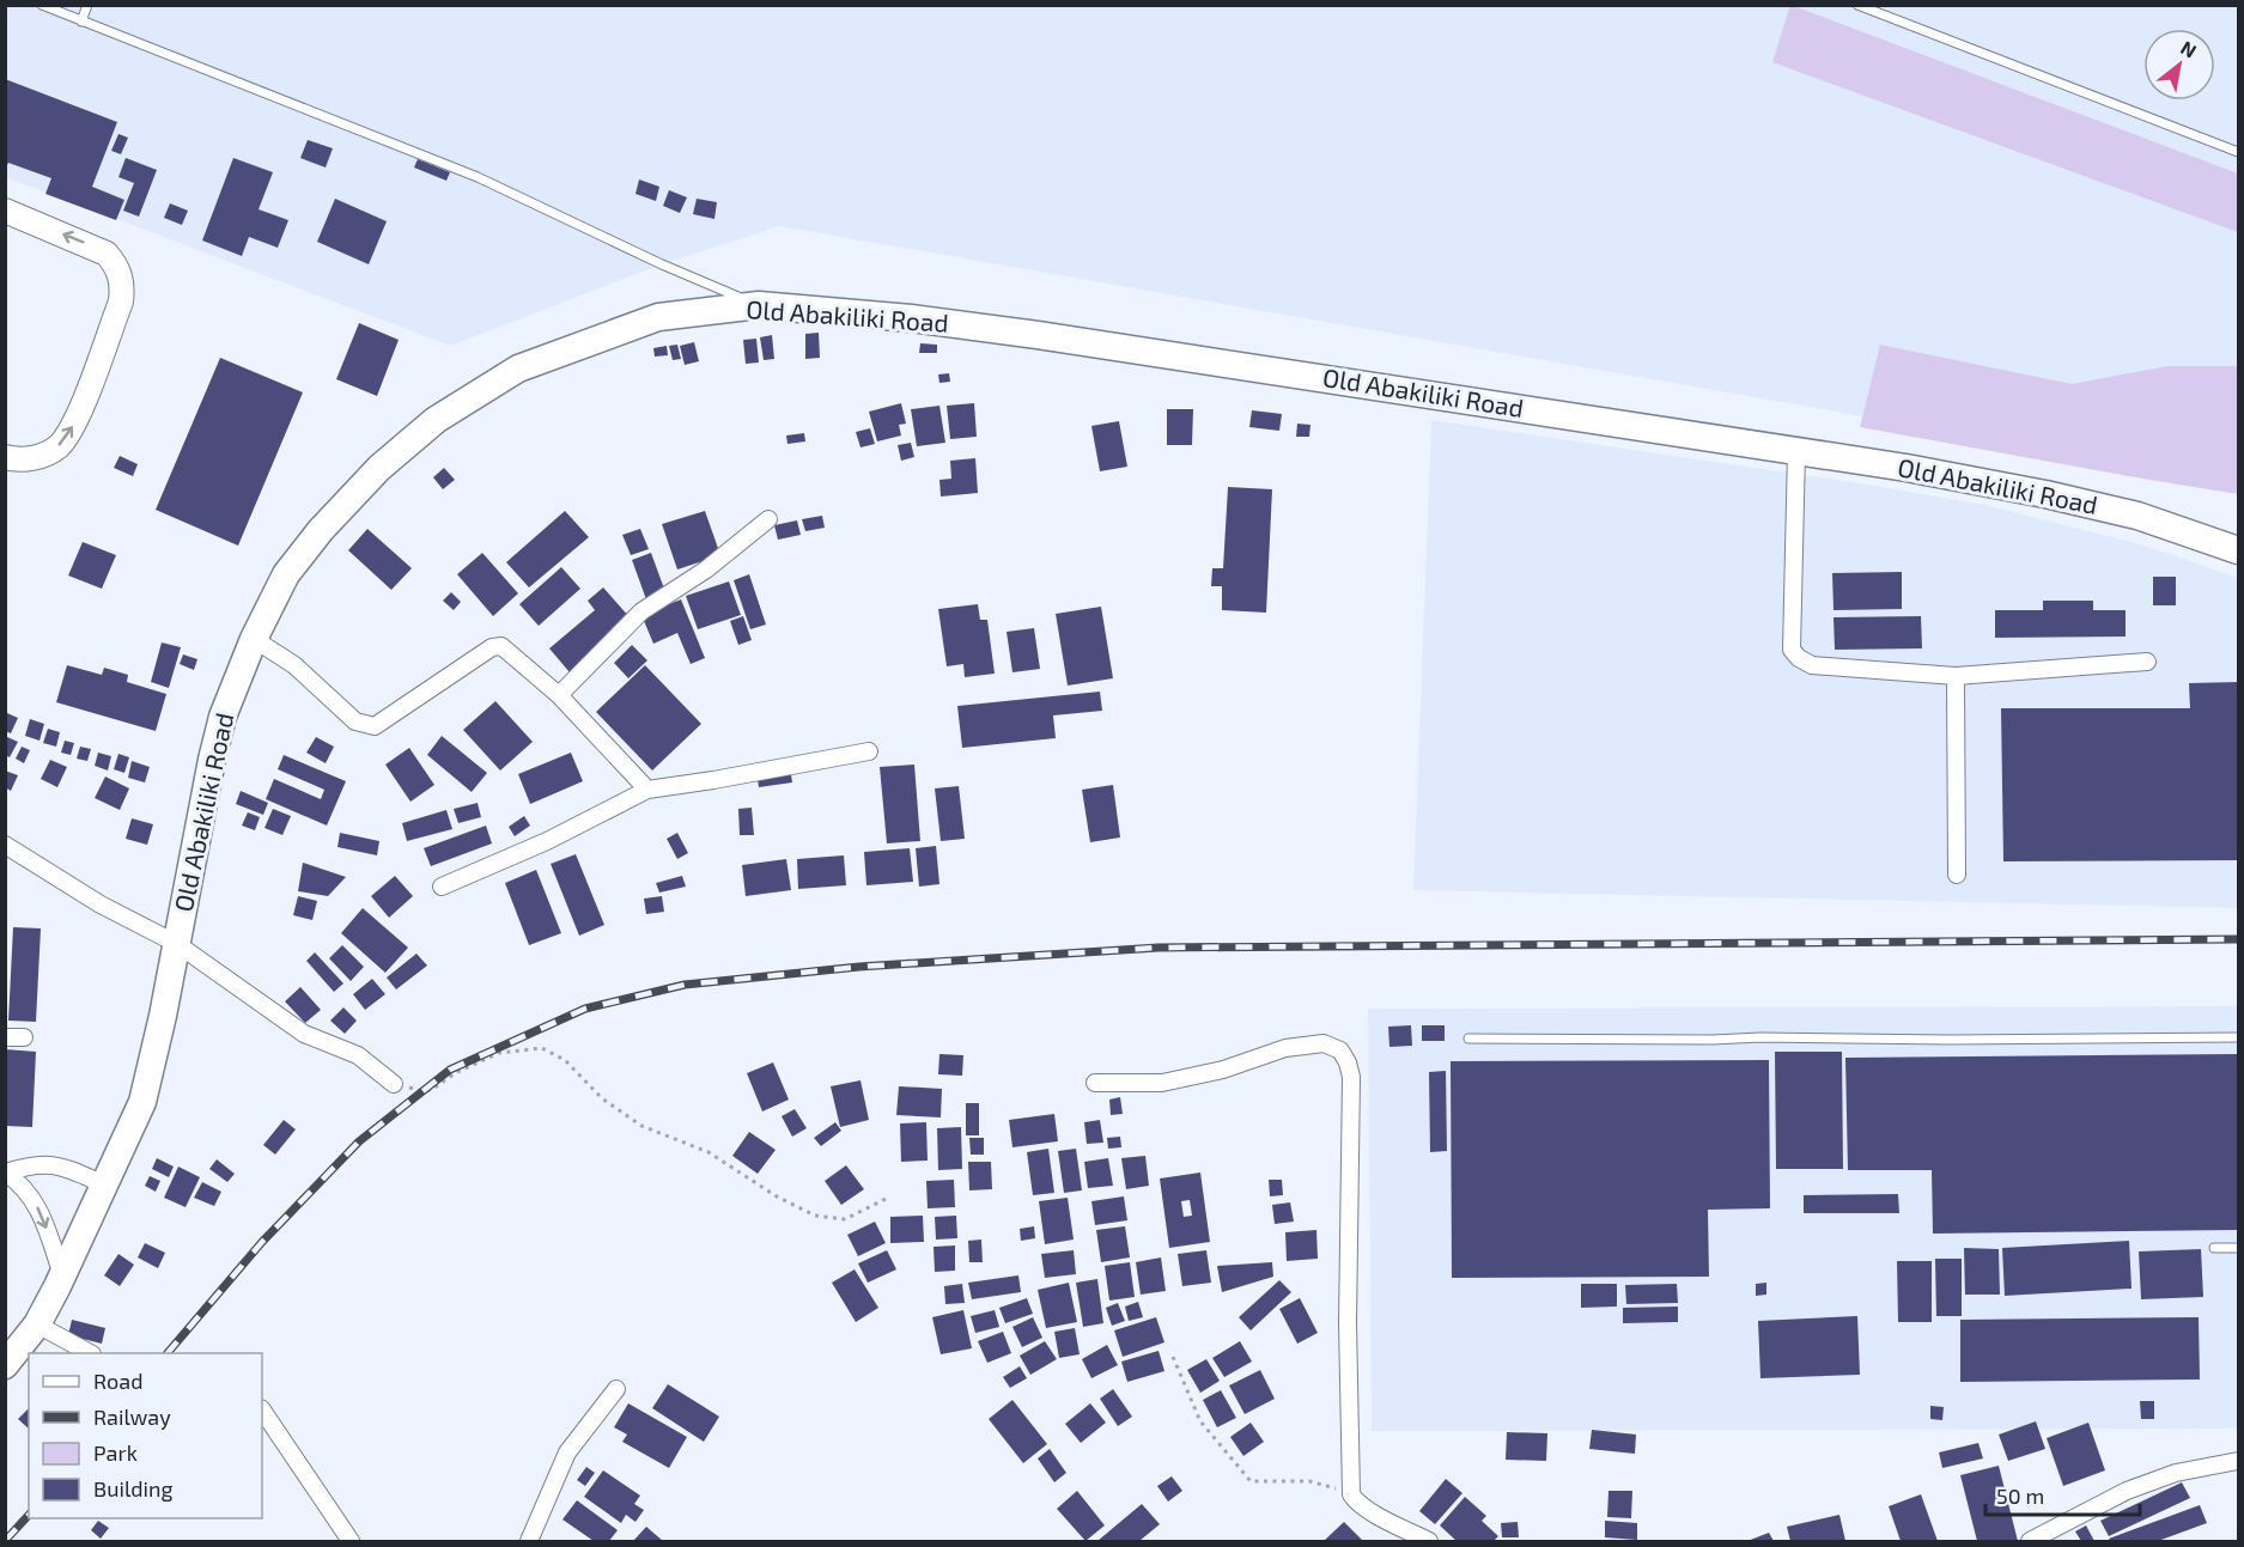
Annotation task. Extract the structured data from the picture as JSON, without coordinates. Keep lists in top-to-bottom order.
{
  "streets": {
    "main road": ["Old Abakiliki Road"]
  },
  "legend": [
    "Road",
    "Railway",
    "Park",
    "Building"
  ],
  "scale_bar": "50 m",
  "north": "top right"
}
